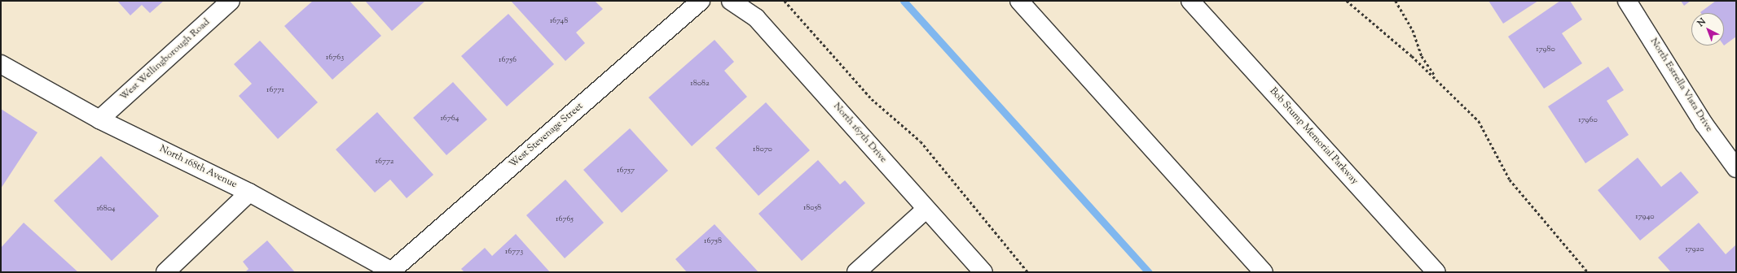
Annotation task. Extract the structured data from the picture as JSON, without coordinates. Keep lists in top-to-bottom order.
{
  "streets": {
    "main road": [
      "West Wellingborough Road",
      "North Estrella Vista Drive",
      "North 167th Drive",
      "West Stevenage Street",
      "Bob Stump Memorial Parkway",
      "North 168th Avenue"
    ]
  },
  "crossings": [
    ["West Wellingborough Road", "North 168th Avenue"],
    ["West Stevenage Street", "North 168th Avenue"]
  ],
  "house_numbers": [
    "16748",
    "17980",
    "16763",
    "16756",
    "18082",
    "16771",
    "16764",
    "17960",
    "18070",
    "16772",
    "16757",
    "18058",
    "16804",
    "17940",
    "16765",
    "16758",
    "17920",
    "16773"
  ],
  "north": "top left"
}
